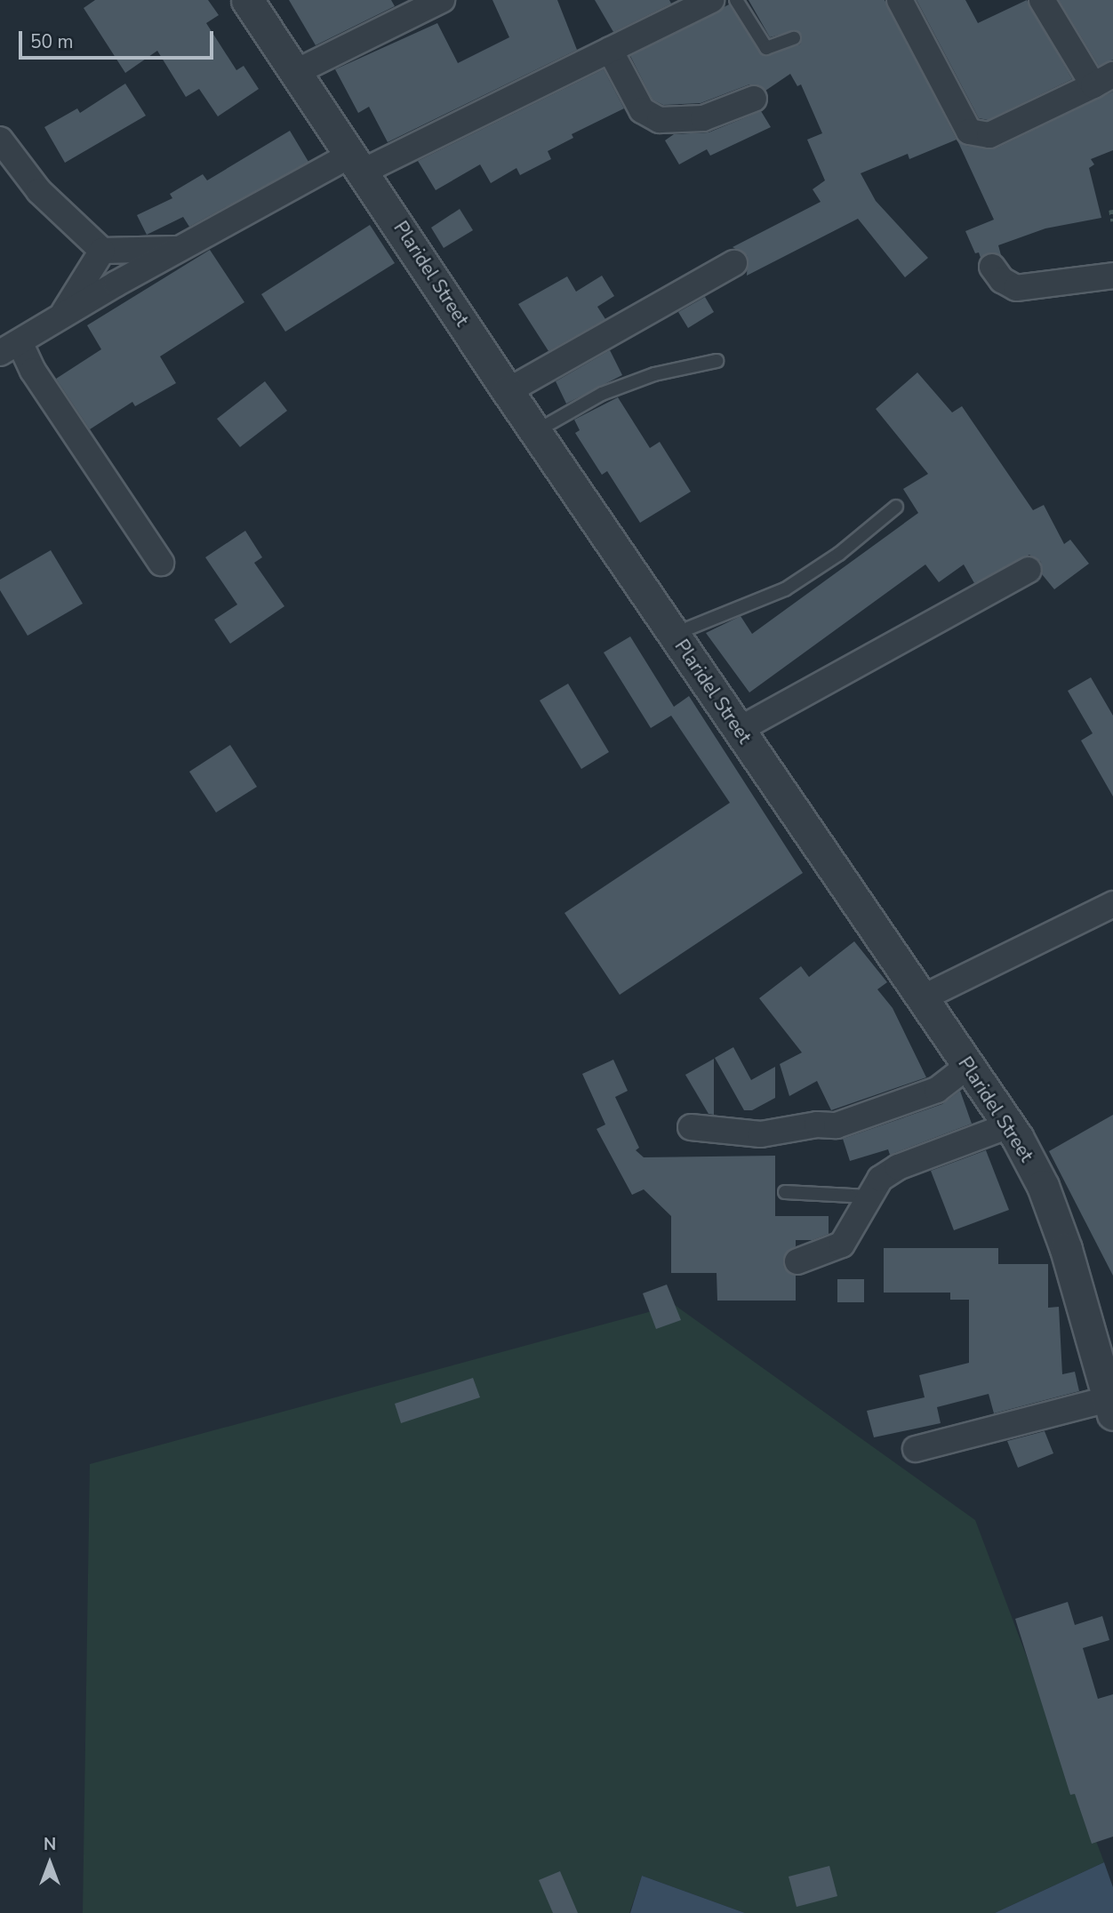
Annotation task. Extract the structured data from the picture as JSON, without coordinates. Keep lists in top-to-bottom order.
{
  "streets": {
    "street": ["Plaridel Street"]
  },
  "scale_bar": "50 m",
  "north": "top"
}
